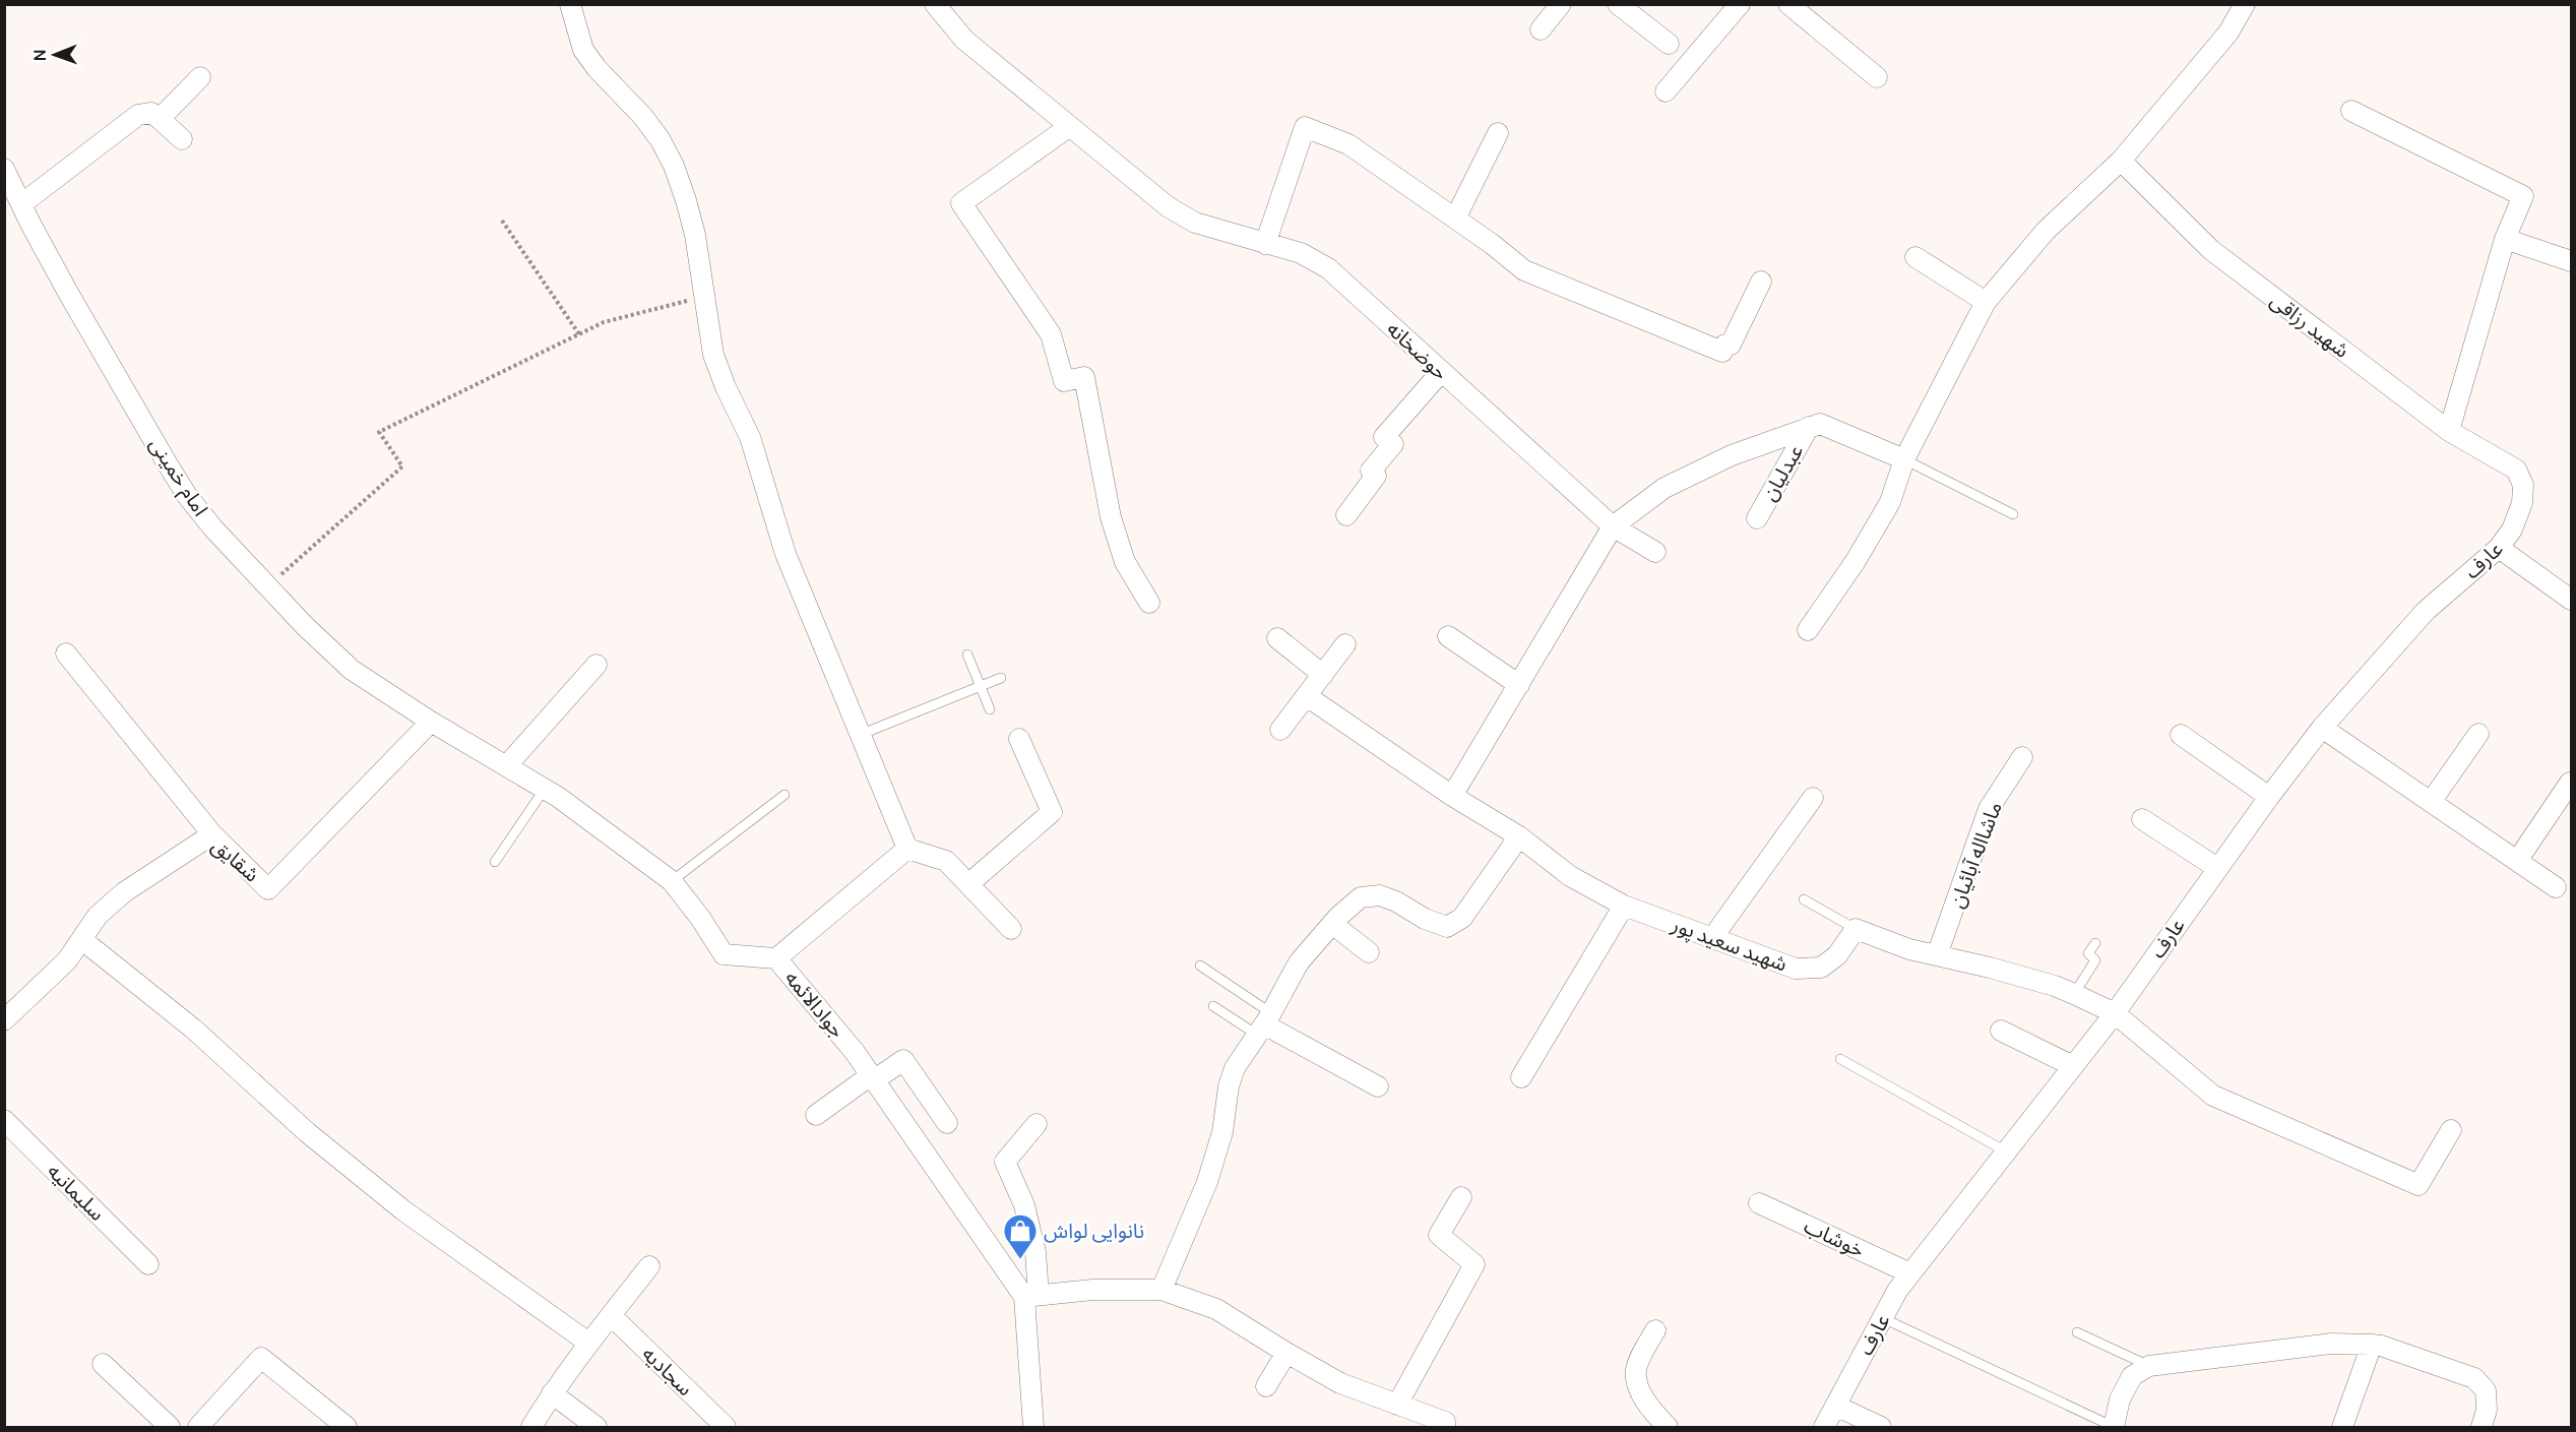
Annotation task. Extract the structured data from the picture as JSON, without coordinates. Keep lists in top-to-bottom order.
{
  "streets": {
    "street": [
      "شهید رزاقی",
      "حوضخانه",
      "عبدلیان",
      "امام خمینی",
      "عارف",
      "ماشااله آبائیان",
      "شقایق",
      "شهید سعید پور",
      "جوادالائمه",
      "سلیمانیه",
      "خوشاب",
      "سجادیه"
    ]
  },
  "crossings": [
    ["شهید رزاقی", "عارف"],
    ["امام خمینی", "شقایق"],
    ["امام خمینی", "جوادالائمه"],
    ["عارف", "خوشاب"],
    ["شقایق", "جوادالائمه"]
  ],
  "places": {
    "shop": ["نانوایی لواش"]
  },
  "north": "left"
}
